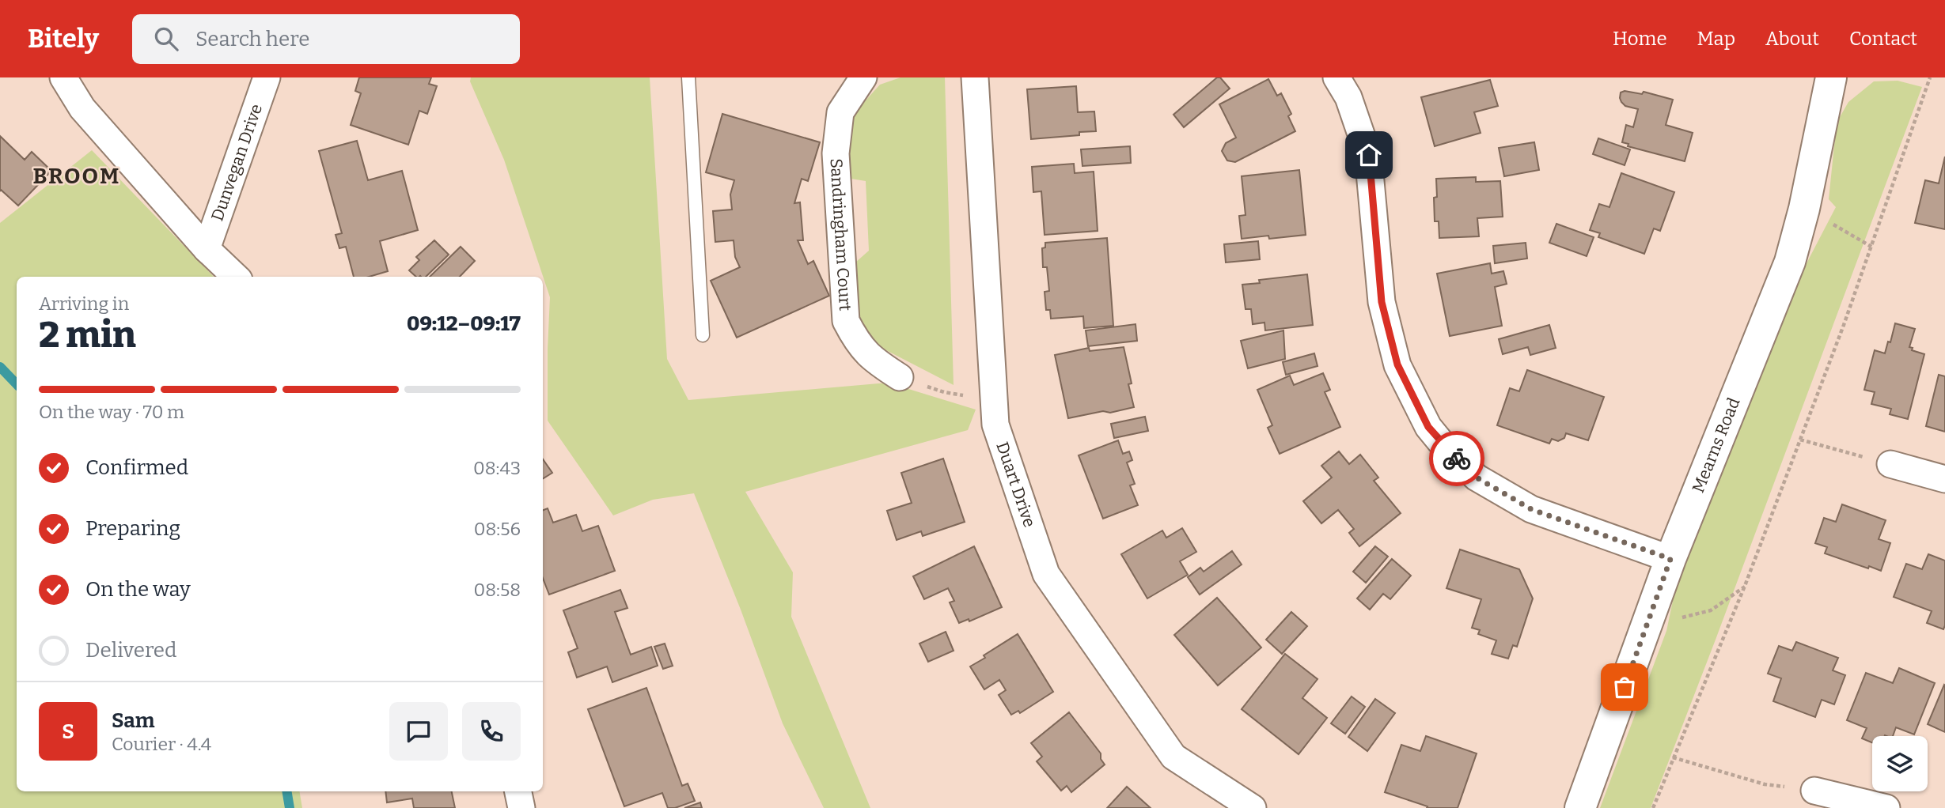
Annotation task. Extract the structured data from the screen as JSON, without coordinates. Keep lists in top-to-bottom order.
{
  "streets": {
    "street": [
      "Dunvegan Drive",
      "Sandringham Court",
      "Mearns Road",
      "Duart Drive"
    ]
  },
  "districts": ["BROOM"],
  "page": {
    "header": "Bitely",
    "search": "Search here",
    "nav": [
      "Home",
      "Map",
      "About",
      "Contact"
    ],
    "heading": ["2 min", "Arriving in", "09:12–09:17"],
    "panel": ["Sam", "Courier · 4.4"],
    "bar": "On the way · 70 m",
    "list": [
      ["Confirmed", "08:43"],
      ["Preparing", "08:56"],
      ["On the way", "08:58"],
      "Delivered"
    ],
    "round": "S"
  }
}
